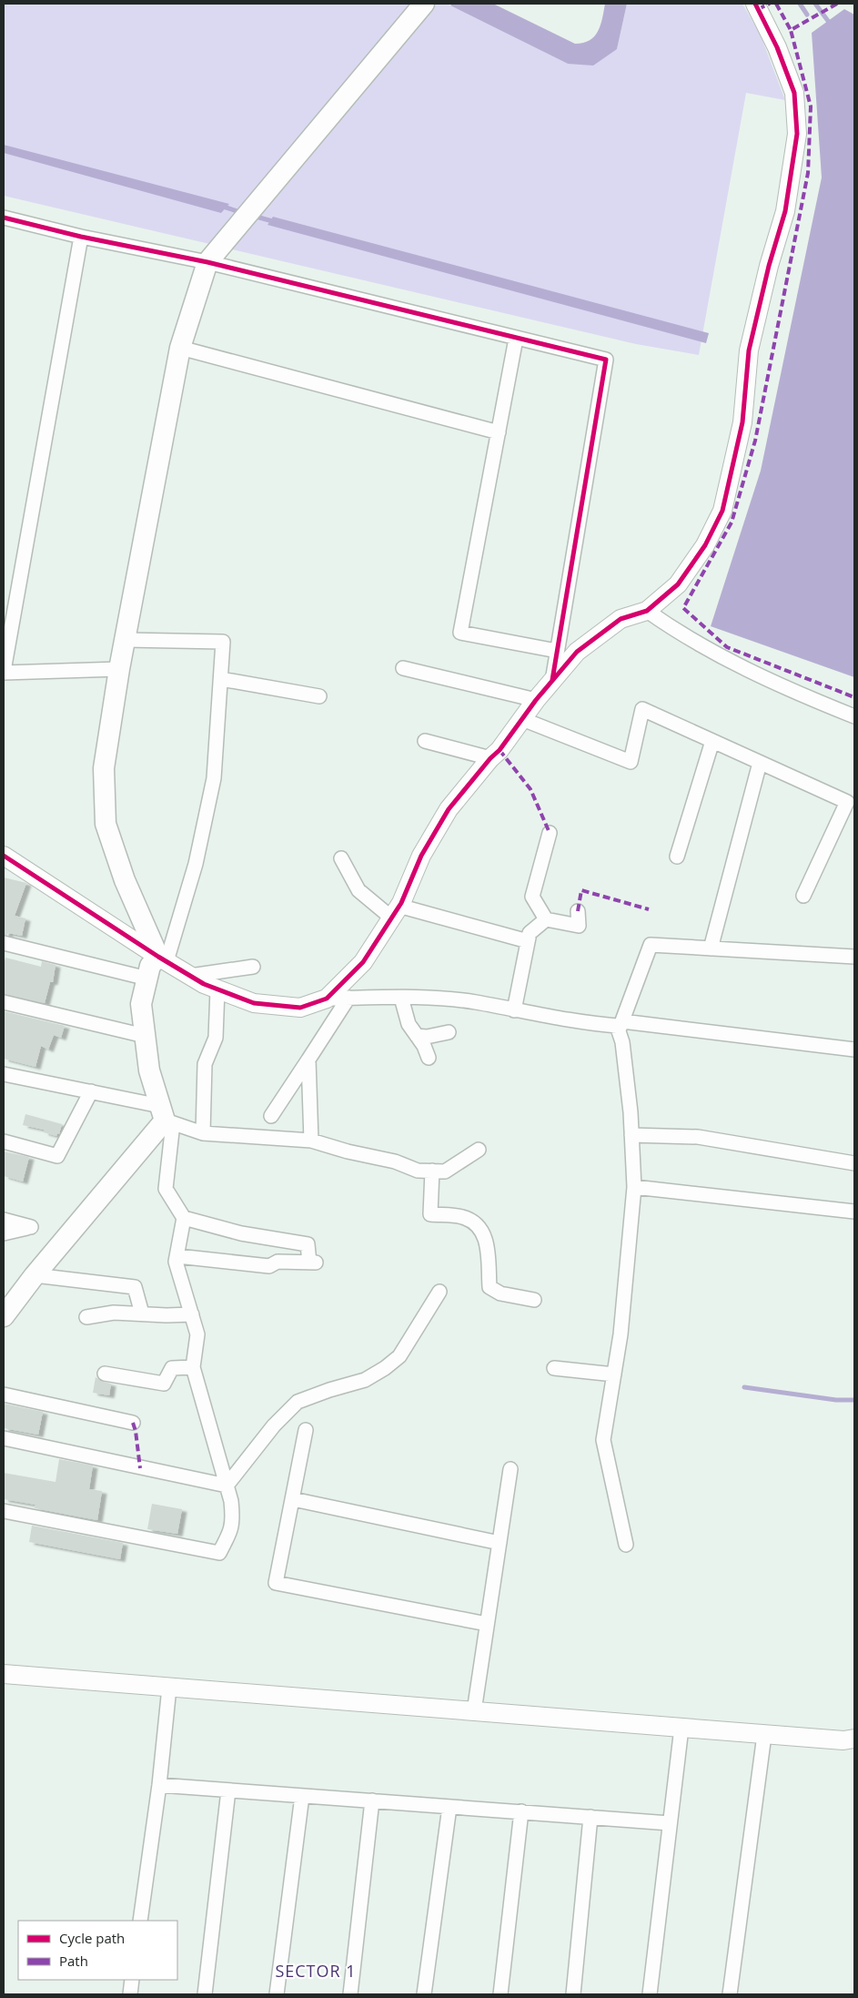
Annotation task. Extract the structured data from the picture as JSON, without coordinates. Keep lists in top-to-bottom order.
{
  "districts": ["SECTOR 1"],
  "legend": ["Cycle path", "Path"]
}
